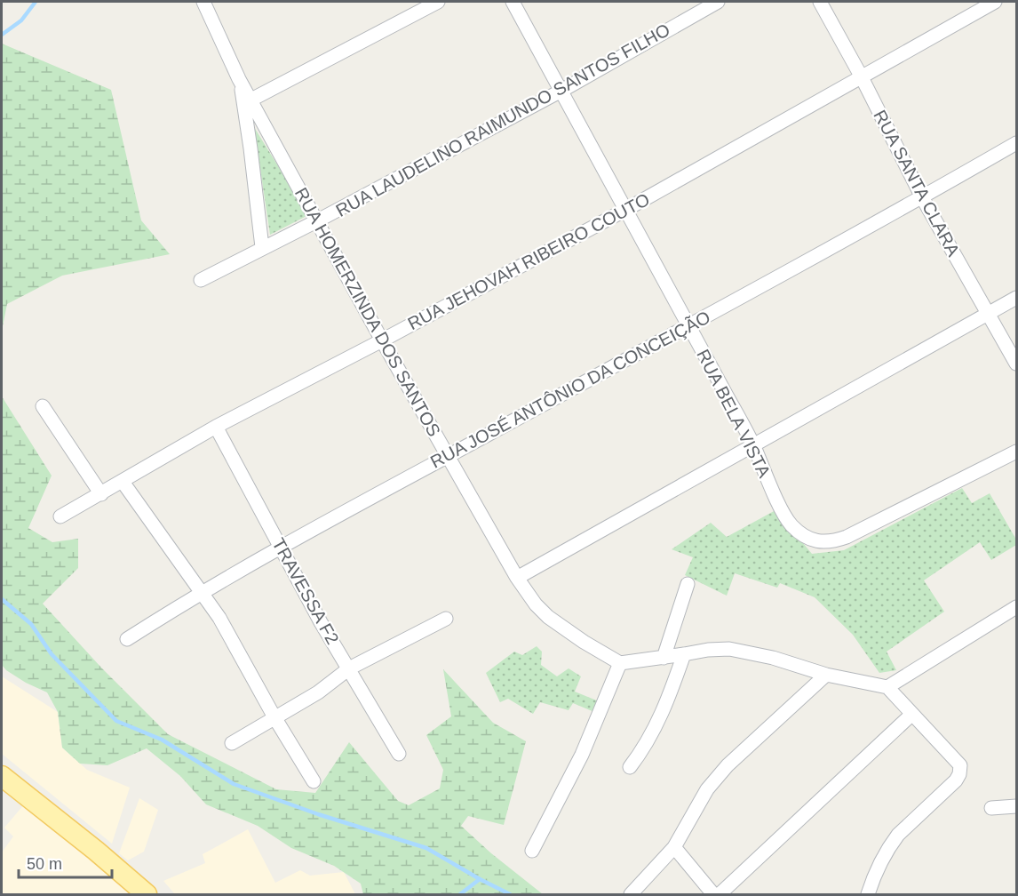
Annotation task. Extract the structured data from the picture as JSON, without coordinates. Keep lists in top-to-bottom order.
{
  "streets": {
    "street": [
      "RUA LAUDELINO RAIMUNDO SANTOS FILHO",
      "RUA SANTA CLARA",
      "RUA JEHOVAH RIBEIRO COUTO",
      "RUA HOMERZINDA DOS SANTOS",
      "RUA JOSÉ ANTÔNIO DA CONCEIÇÃO",
      "RUA BELA VISTA",
      "TRAVESSA F2"
    ]
  },
  "crossings": [
    ["RUA LAUDELINO RAIMUNDO SANTOS FILHO", "RUA HOMERZINDA DOS SANTOS"],
    ["RUA LAUDELINO RAIMUNDO SANTOS FILHO", "RUA BELA VISTA"],
    ["RUA SANTA CLARA", "RUA JEHOVAH RIBEIRO COUTO"],
    ["RUA SANTA CLARA", "RUA JOSÉ ANTÔNIO DA CONCEIÇÃO"],
    ["RUA JEHOVAH RIBEIRO COUTO", "RUA HOMERZINDA DOS SANTOS"],
    ["RUA JEHOVAH RIBEIRO COUTO", "RUA BELA VISTA"],
    ["RUA JEHOVAH RIBEIRO COUTO", "TRAVESSA F2"],
    ["RUA HOMERZINDA DOS SANTOS", "RUA JOSÉ ANTÔNIO DA CONCEIÇÃO"],
    ["RUA JOSÉ ANTÔNIO DA CONCEIÇÃO", "RUA BELA VISTA"],
    ["RUA JOSÉ ANTÔNIO DA CONCEIÇÃO", "TRAVESSA F2"]
  ],
  "scale_bar": "50 m"
}
